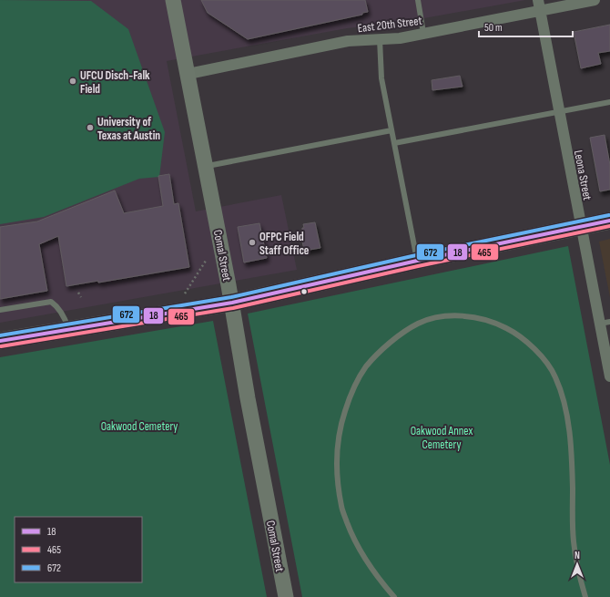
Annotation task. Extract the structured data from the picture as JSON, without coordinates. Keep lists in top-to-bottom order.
{
  "streets": {
    "street": ["East 20th Street", "Leona Street", "Comal Street"]
  },
  "crossings": [
    ["East 20th Street", "Leona Street"],
    ["East 20th Street", "Comal Street"]
  ],
  "parks": ["Oakwood Cemetery", "Oakwood Annex Cemetery"],
  "places": ["UFCU Disch-Falk Field", "University of Texas at Austin", "OFPC Field Staff Office"],
  "lines": ["transit line 672", "transit line 18", "transit line 465"],
  "legend": ["18", "465", "672"],
  "scale_bar": "50 m",
  "north": "top"
}
